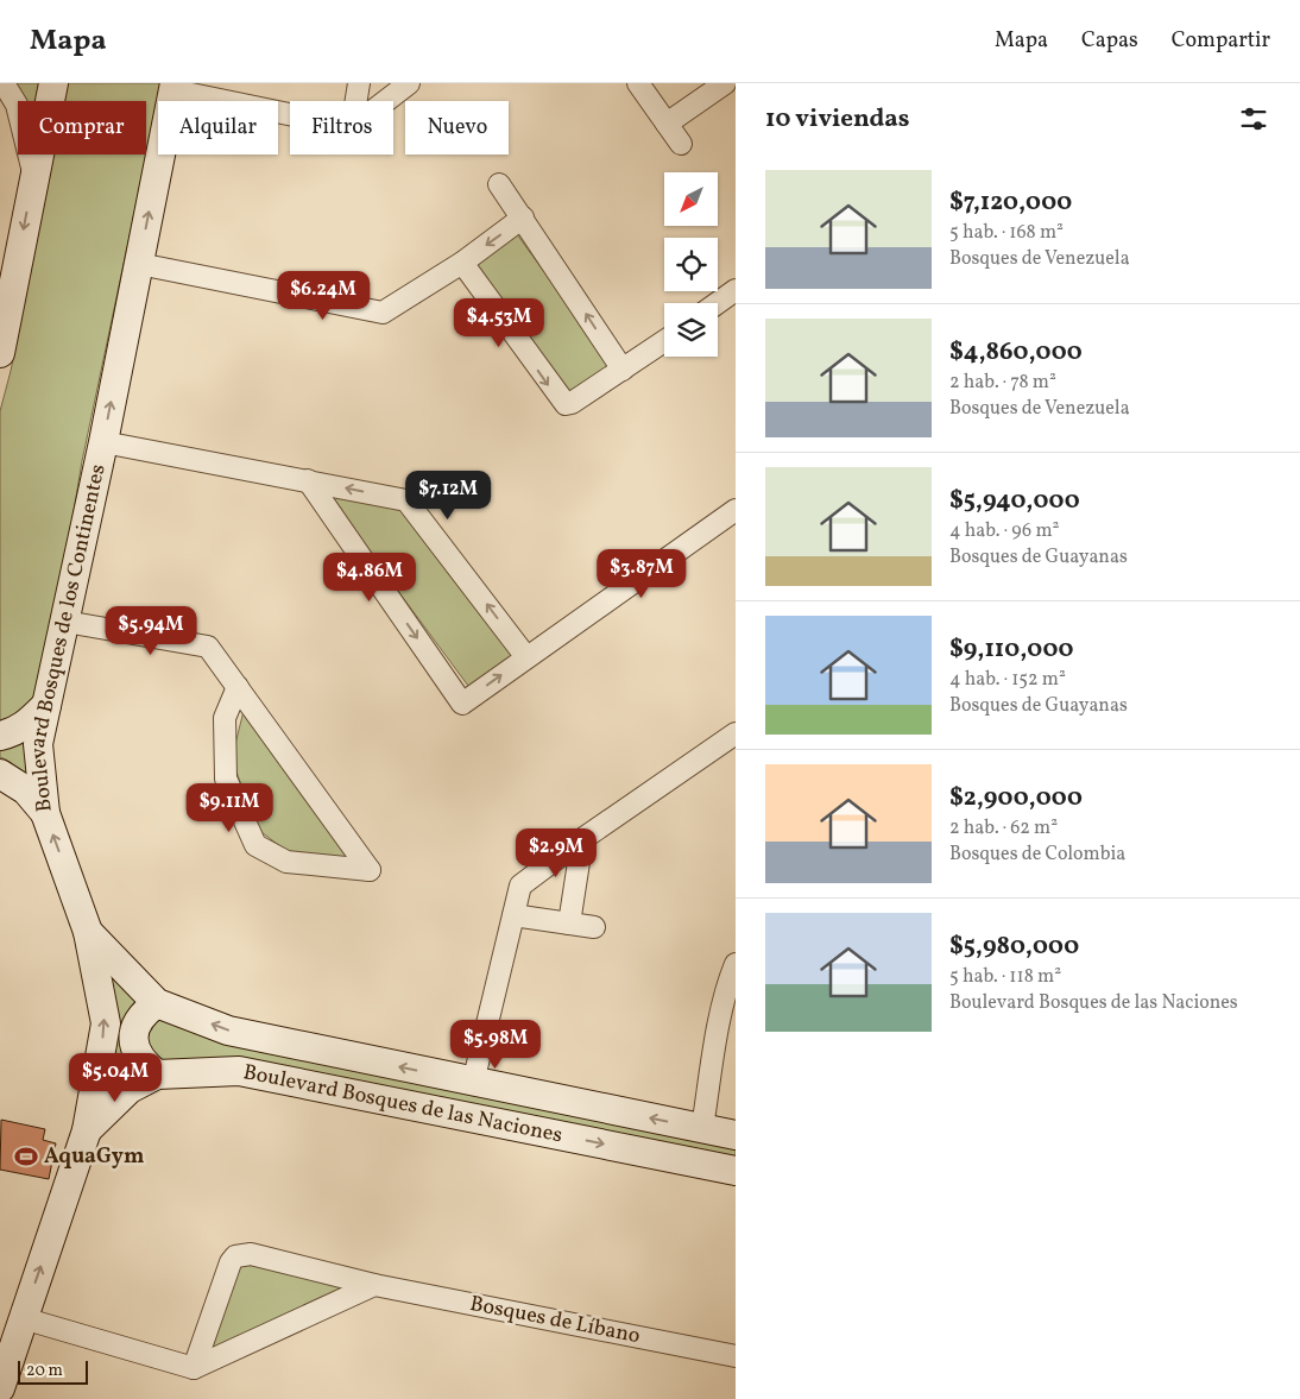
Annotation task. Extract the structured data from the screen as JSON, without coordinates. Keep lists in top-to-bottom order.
{
  "streets": {
    "street": ["Boulevard Bosques de los Continentes", "Boulevard Bosques de las Naciones", "Bosques de Líbano"]
  },
  "crossings": [
    ["Boulevard Bosques de los Continentes", "Boulevard Bosques de las Naciones"]
  ],
  "places": {
    "sports": ["AquaGym"]
  },
  "scale_bar": "20 m",
  "north": "bottom left",
  "page": {
    "header": "Mapa",
    "nav": ["Mapa", "Capas", "Compartir"],
    "heading": "10 viviendas",
    "chip": [
      "Comprar",
      "Alquilar",
      "Filtros",
      "Nuevo"
    ],
    "list": [
      {
        "name": "$7,120,000",
        "note": "5 hab. · 168 m² · Bosques de Venezuela"
      },
      {
        "name": "$4,860,000",
        "note": "2 hab. · 78 m² · Bosques de Venezuela"
      },
      {
        "name": "$5,940,000",
        "note": "4 hab. · 96 m² · Bosques de Guayanas"
      },
      {
        "name": "$9,110,000",
        "note": "4 hab. · 152 m² · Bosques de Guayanas"
      },
      {
        "name": "$2,900,000",
        "note": "2 hab. · 62 m² · Bosques de Colombia"
      },
      {
        "name": "$5,980,000",
        "note": "5 hab. · 118 m² · Boulevard Bosques de las Naciones"
      }
    ],
    "price": [
      "$6.24M",
      "$4.53M",
      "$7.12M",
      "$3.87M",
      "$4.86M",
      "$5.94M",
      "$9.11M",
      "$2.9M",
      "$5.98M",
      "$5.04M"
    ],
    "scale": "20 m"
  }
}
